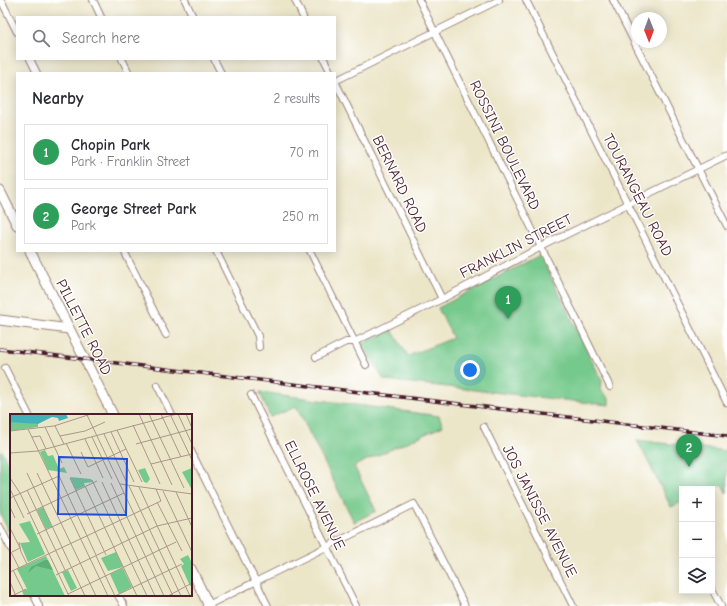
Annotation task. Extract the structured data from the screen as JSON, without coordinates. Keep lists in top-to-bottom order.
{
  "streets": {
    "street": [
      "ROSSINI BOULEVARD",
      "BERNARD ROAD",
      "TOURANGEAU ROAD",
      "FRANKLIN STREET",
      "PILLETTE ROAD",
      "ELLROSE AVENUE",
      "JOS JANISSE AVENUE"
    ]
  },
  "crossings": [
    ["ROSSINI BOULEVARD", "FRANKLIN STREET"],
    ["BERNARD ROAD", "FRANKLIN STREET"],
    ["TOURANGEAU ROAD", "FRANKLIN STREET"]
  ],
  "north": "bottom",
  "page": {
    "search": "Search here",
    "heading": ["Nearby", "2 results"],
    "list": [
      {
        "mark": "1",
        "name": "Chopin Park",
        "note": "Park · Franklin Street",
        "value": "70 m"
      },
      {
        "mark": "2",
        "name": "George Street Park",
        "note": "Park",
        "value": "250 m"
      }
    ],
    "pins": ["1", "2"],
    "map_buttons": ["+", "−"]
  }
}
